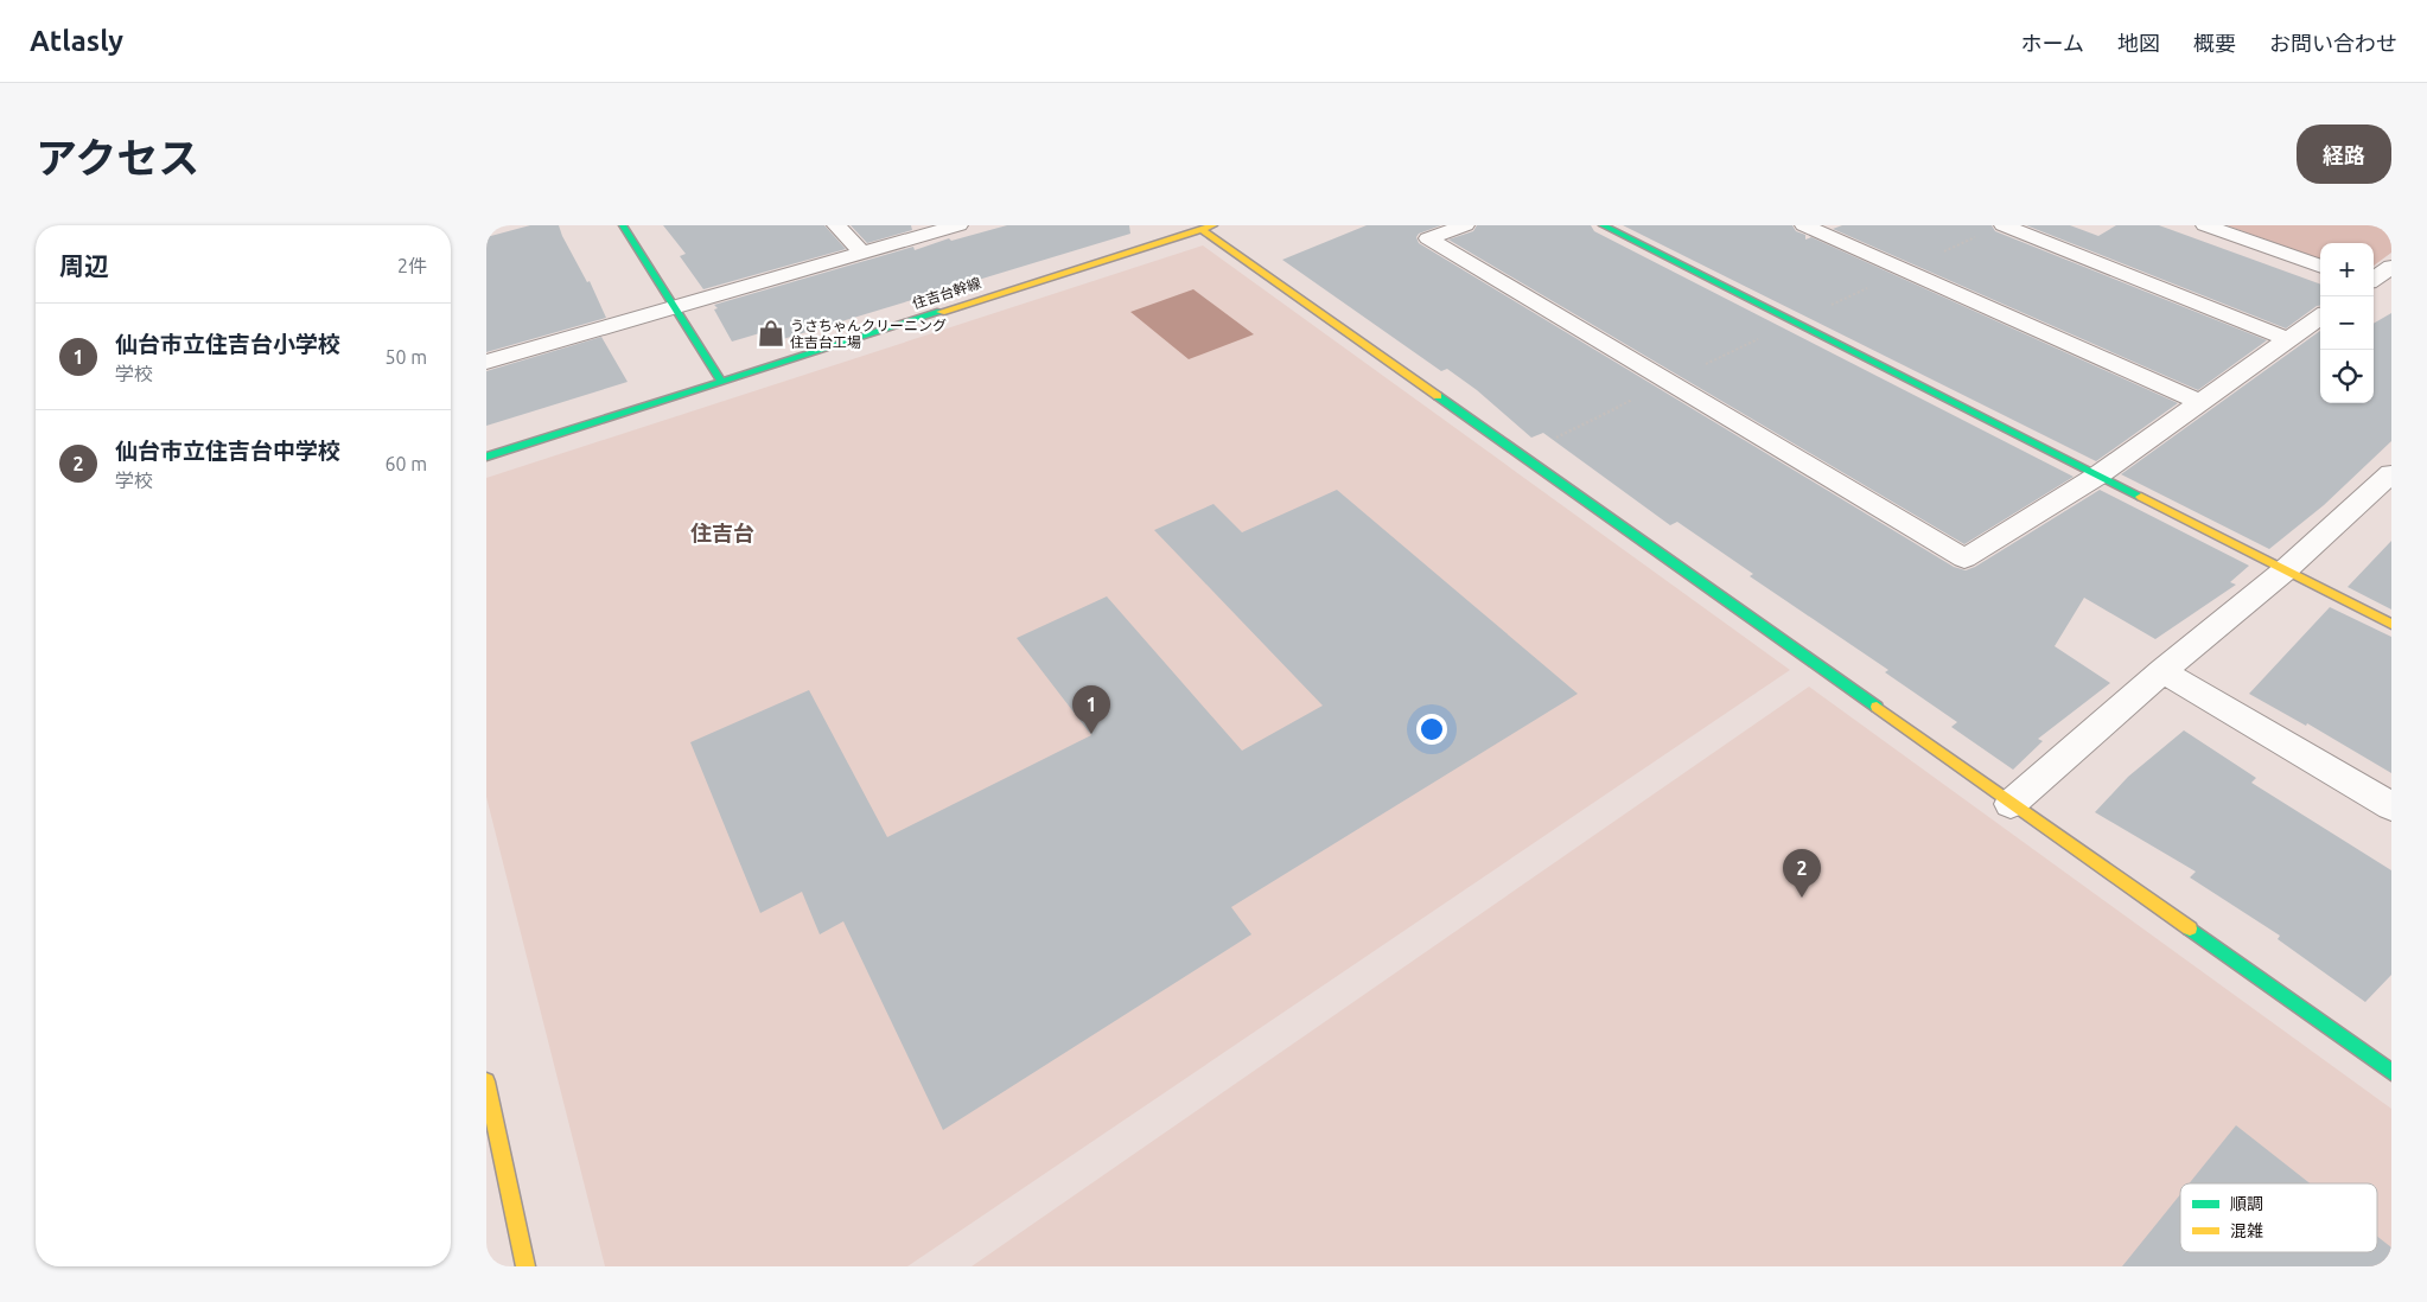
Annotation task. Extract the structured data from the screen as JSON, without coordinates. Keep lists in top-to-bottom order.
{
  "streets": {
    "street": ["住吉台幹線"]
  },
  "districts": ["住吉台"],
  "places": {
    "shop": ["うさちゃんクリーニング 住吉台工場"]
  },
  "legend": ["順調", "混雑"],
  "page": {
    "header": "Atlasly",
    "nav": [
      "ホーム",
      "地図",
      "概要",
      "お問い合わせ"
    ],
    "title": "アクセス",
    "buttons": "経路",
    "heading": ["周辺", "2件"],
    "map_buttons": ["+", "−"],
    "list": [
      {
        "mark": "1",
        "name": "仙台市立住吉台小学校",
        "note": "学校",
        "value": "50 m"
      },
      {
        "mark": "2",
        "name": "仙台市立住吉台中学校",
        "note": "学校",
        "value": "60 m"
      }
    ],
    "pins": ["1", "2"]
  }
}
